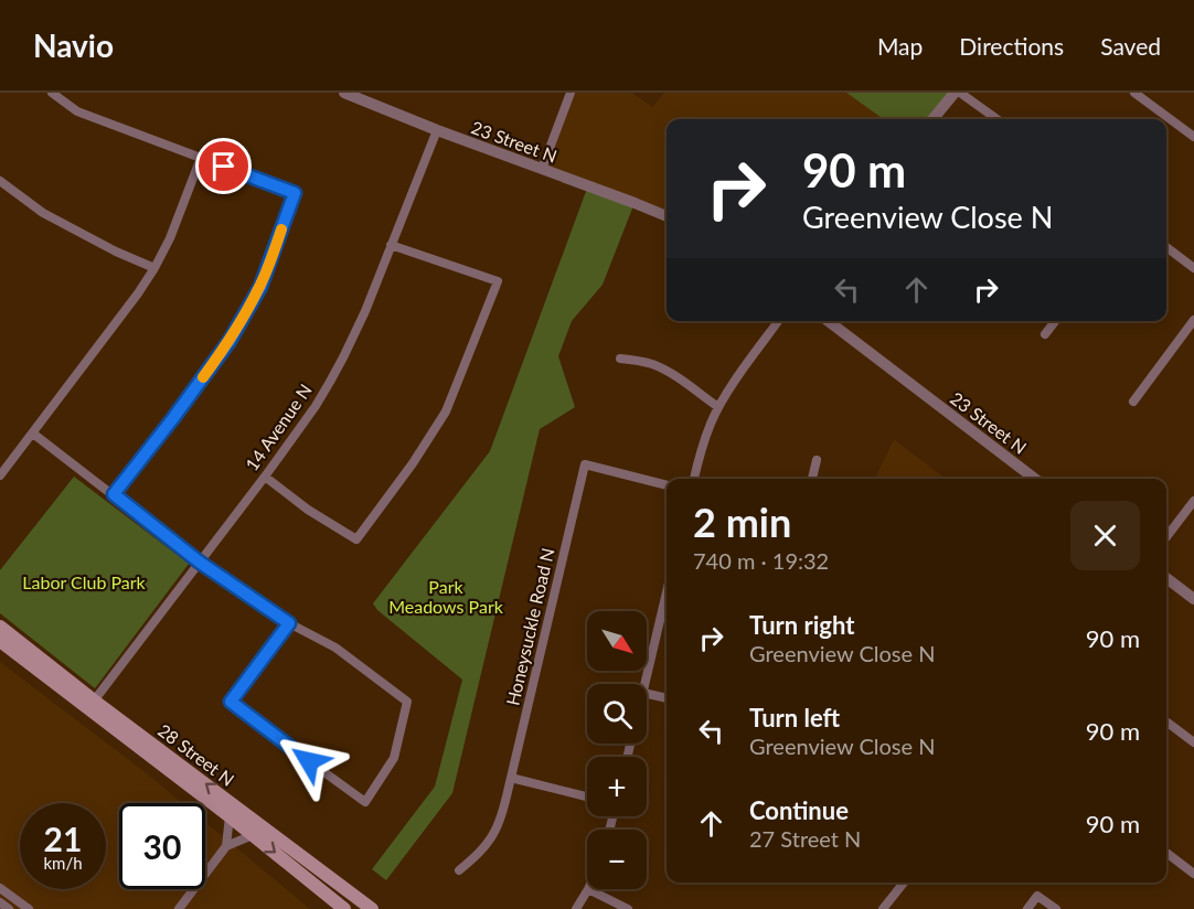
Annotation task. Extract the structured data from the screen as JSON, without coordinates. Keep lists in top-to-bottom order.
{
  "streets": {
    "main road": ["28 Street N"],
    "street": ["23 Street N", "14 Avenue N", "Honeysuckle Road N"]
  },
  "crossings": [
    ["23 Street N", "14 Avenue N"],
    ["14 Avenue N", "28 Street N"]
  ],
  "parks": ["Labor Club Park", "Park Meadows Park"],
  "north": "bottom right",
  "page": {
    "header": "Navio",
    "nav": ["Map", "Directions", "Saved"],
    "turn": ["90 m", "Greenview Close N"],
    "heading": ["2 min", "740 m · 19:32"],
    "list": [
      {
        "name": "Turn right",
        "note": "Greenview Close N",
        "value": "90 m"
      },
      {
        "name": "Turn left",
        "note": "Greenview Close N",
        "value": "90 m"
      },
      {
        "name": "Continue",
        "note": "27 Street N",
        "value": "90 m"
      }
    ],
    "map_buttons": ["+", "−"],
    "speed": "21 km/h",
    "limit": "30"
  }
}
